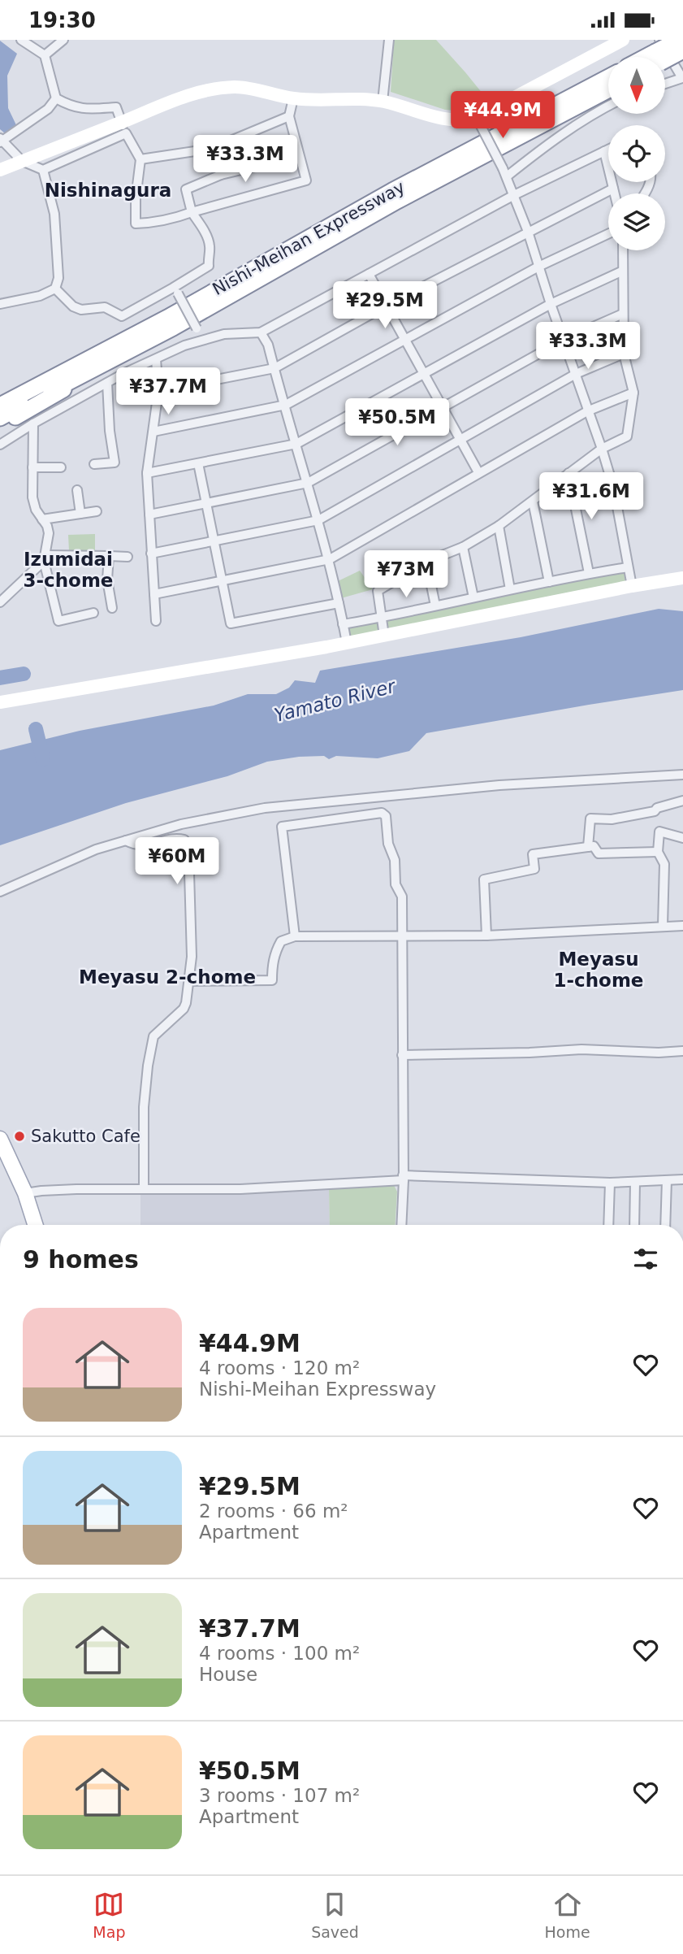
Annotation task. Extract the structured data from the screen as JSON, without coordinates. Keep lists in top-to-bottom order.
{
  "streets": {
    "highway": ["Nishi-Meihan Expressway"]
  },
  "districts": [
    "Nishinagura",
    "Izumidai 3-chome",
    "Meyasu 1-chome",
    "Meyasu 2-chome"
  ],
  "water": ["Yamato River"],
  "places": ["Sakutto Cafe"],
  "north": "bottom",
  "page": {
    "status": "19:30",
    "price": [
      "¥44.9M",
      "¥33.3M",
      "¥29.5M",
      "¥33.3M",
      "¥37.7M",
      "¥50.5M",
      "¥31.6M",
      "¥73M",
      "¥60M"
    ],
    "heading": "9 homes",
    "list": [
      {
        "name": "¥44.9M",
        "note": "4 rooms · 120 m² · Nishi-Meihan Expressway"
      },
      {
        "name": "¥29.5M",
        "note": "2 rooms · 66 m² · Apartment"
      },
      {
        "name": "¥37.7M",
        "note": "4 rooms · 100 m² · House"
      },
      {
        "name": "¥50.5M",
        "note": "3 rooms · 107 m² · Apartment"
      }
    ],
    "tabs": ["Map", "Saved", "Home"]
  }
}
